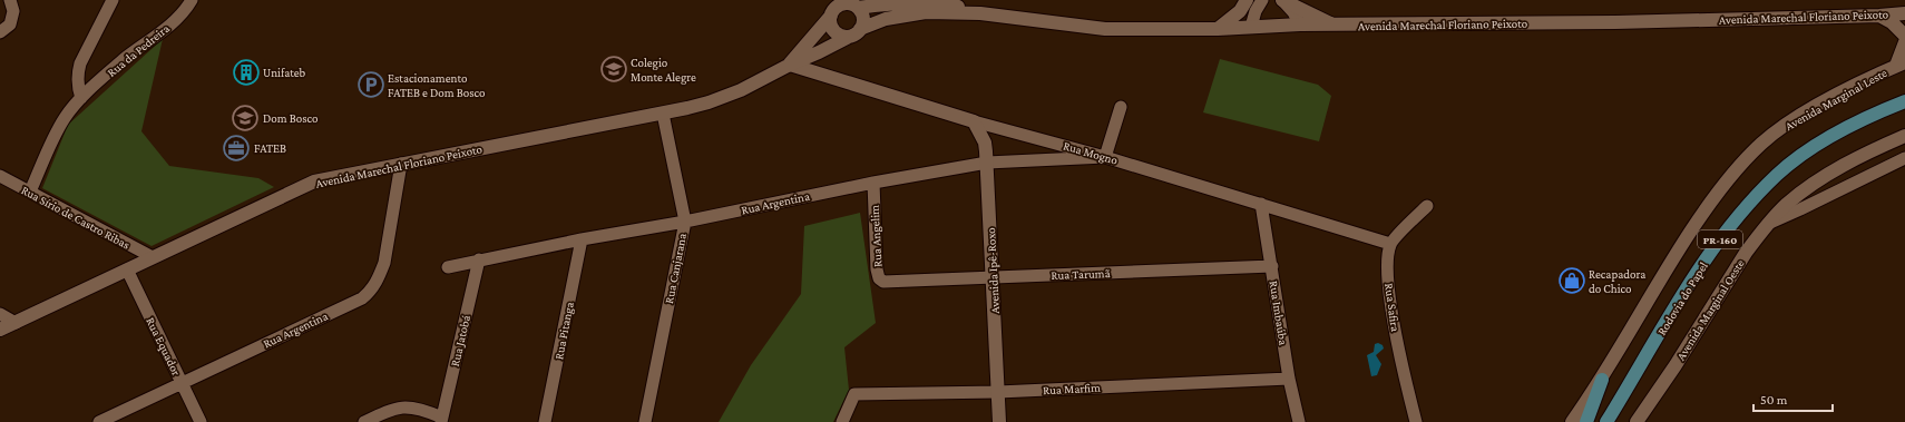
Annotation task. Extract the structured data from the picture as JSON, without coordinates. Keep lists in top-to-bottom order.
{
  "streets": {
    "main road": [
      "Avenida Marechal Floriano Peixoto",
      "Avenida Marginal Leste",
      "Rua Mogno",
      "PR-160",
      "Avenida Ipê-Roxo",
      "Rodovia do Papel",
      "Avenida Marginal Oeste"
    ],
    "street": [
      "Rua da Pedreira",
      "Rua Argentina",
      "Rua Sírio de Castro Ribas",
      "Rua Angelim",
      "Rua Canjarana",
      "Rua Tarumã",
      "Rua Safira",
      "Rua Imbaúba",
      "Rua Pitanga",
      "Rua Jatobá",
      "Rua Equador",
      "Rua Marfim"
    ]
  },
  "crossings": [
    ["Avenida Marechal Floriano Peixoto", "Rua Mogno"],
    ["Avenida Marechal Floriano Peixoto", "Rua Argentina"],
    ["Avenida Marechal Floriano Peixoto", "Rua Sírio de Castro Ribas"],
    ["Avenida Marechal Floriano Peixoto", "Rua Canjarana"],
    ["Avenida Marechal Floriano Peixoto", "Rua Equador"],
    ["Rua da Pedreira", "Rua Sírio de Castro Ribas"],
    ["Rua Mogno", "Rua Argentina"],
    ["Rua Mogno", "Avenida Ipê-Roxo"],
    ["Rua Mogno", "Rua Safira"],
    ["Rua Mogno", "Rua Imbaúba"],
    ["Rua Argentina", "Rua Angelim"],
    ["Rua Argentina", "Rua Canjarana"],
    ["Rua Argentina", "Avenida Ipê-Roxo"],
    ["Rua Argentina", "Rua Pitanga"],
    ["Rua Argentina", "Rua Jatobá"],
    ["Rua Argentina", "Rua Equador"],
    ["Rua Angelim", "Rua Tarumã"],
    ["Avenida Ipê-Roxo", "Rua Tarumã"],
    ["Avenida Ipê-Roxo", "Rua Marfim"],
    ["Rua Tarumã", "Rua Imbaúba"],
    ["Rua Imbaúba", "Rua Marfim"]
  ],
  "places": {
    "school or university": ["Colegio Monte Alegre", "Dom Bosco"],
    "building": ["Unifateb"],
    "parking": ["Estacionamento FATEB e Dom Bosco"],
    "office": ["FATEB"],
    "shop": ["Recapadora do Chico"]
  },
  "scale_bar": "50 m"
}
